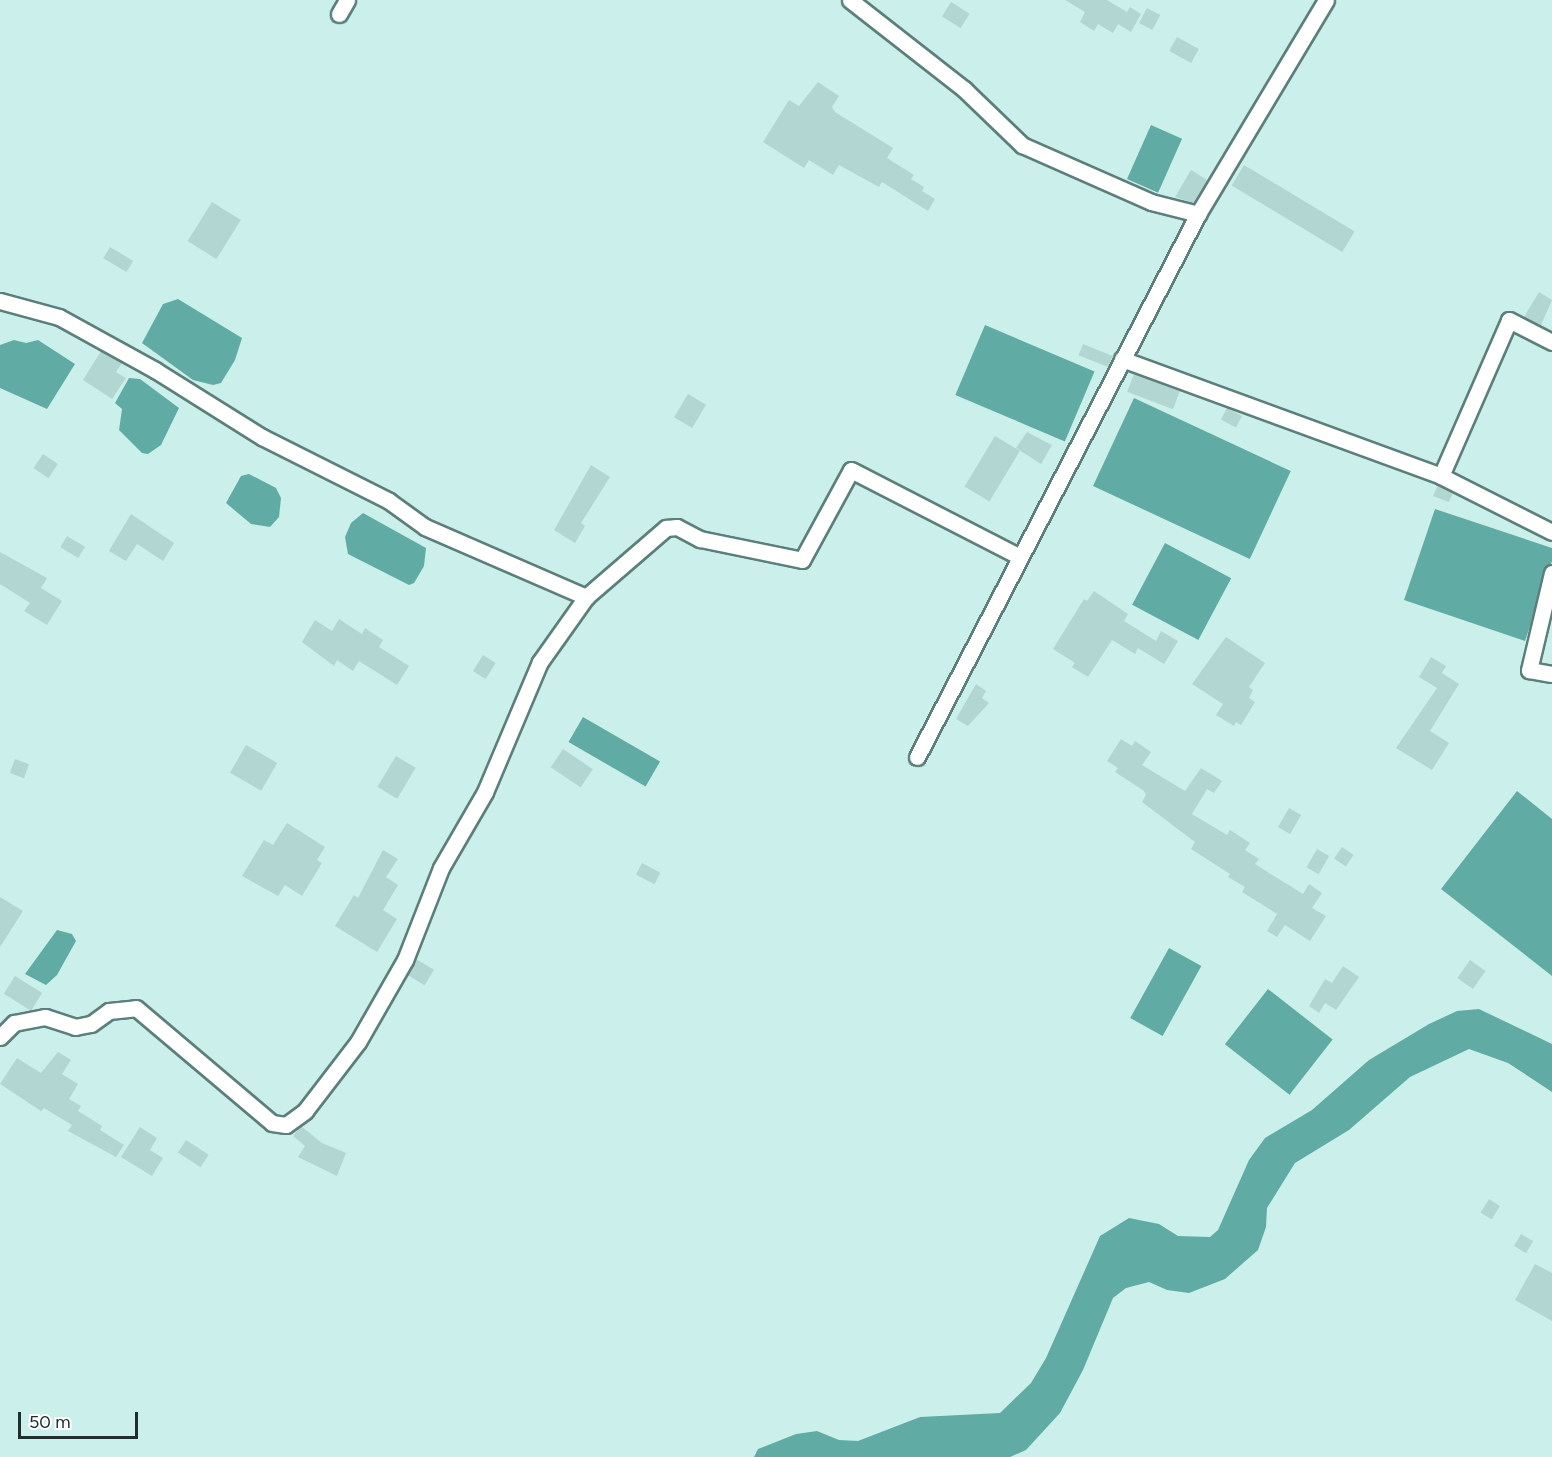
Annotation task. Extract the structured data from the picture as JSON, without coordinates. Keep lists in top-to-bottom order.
{
  "scale_bar": "50 m"
}
